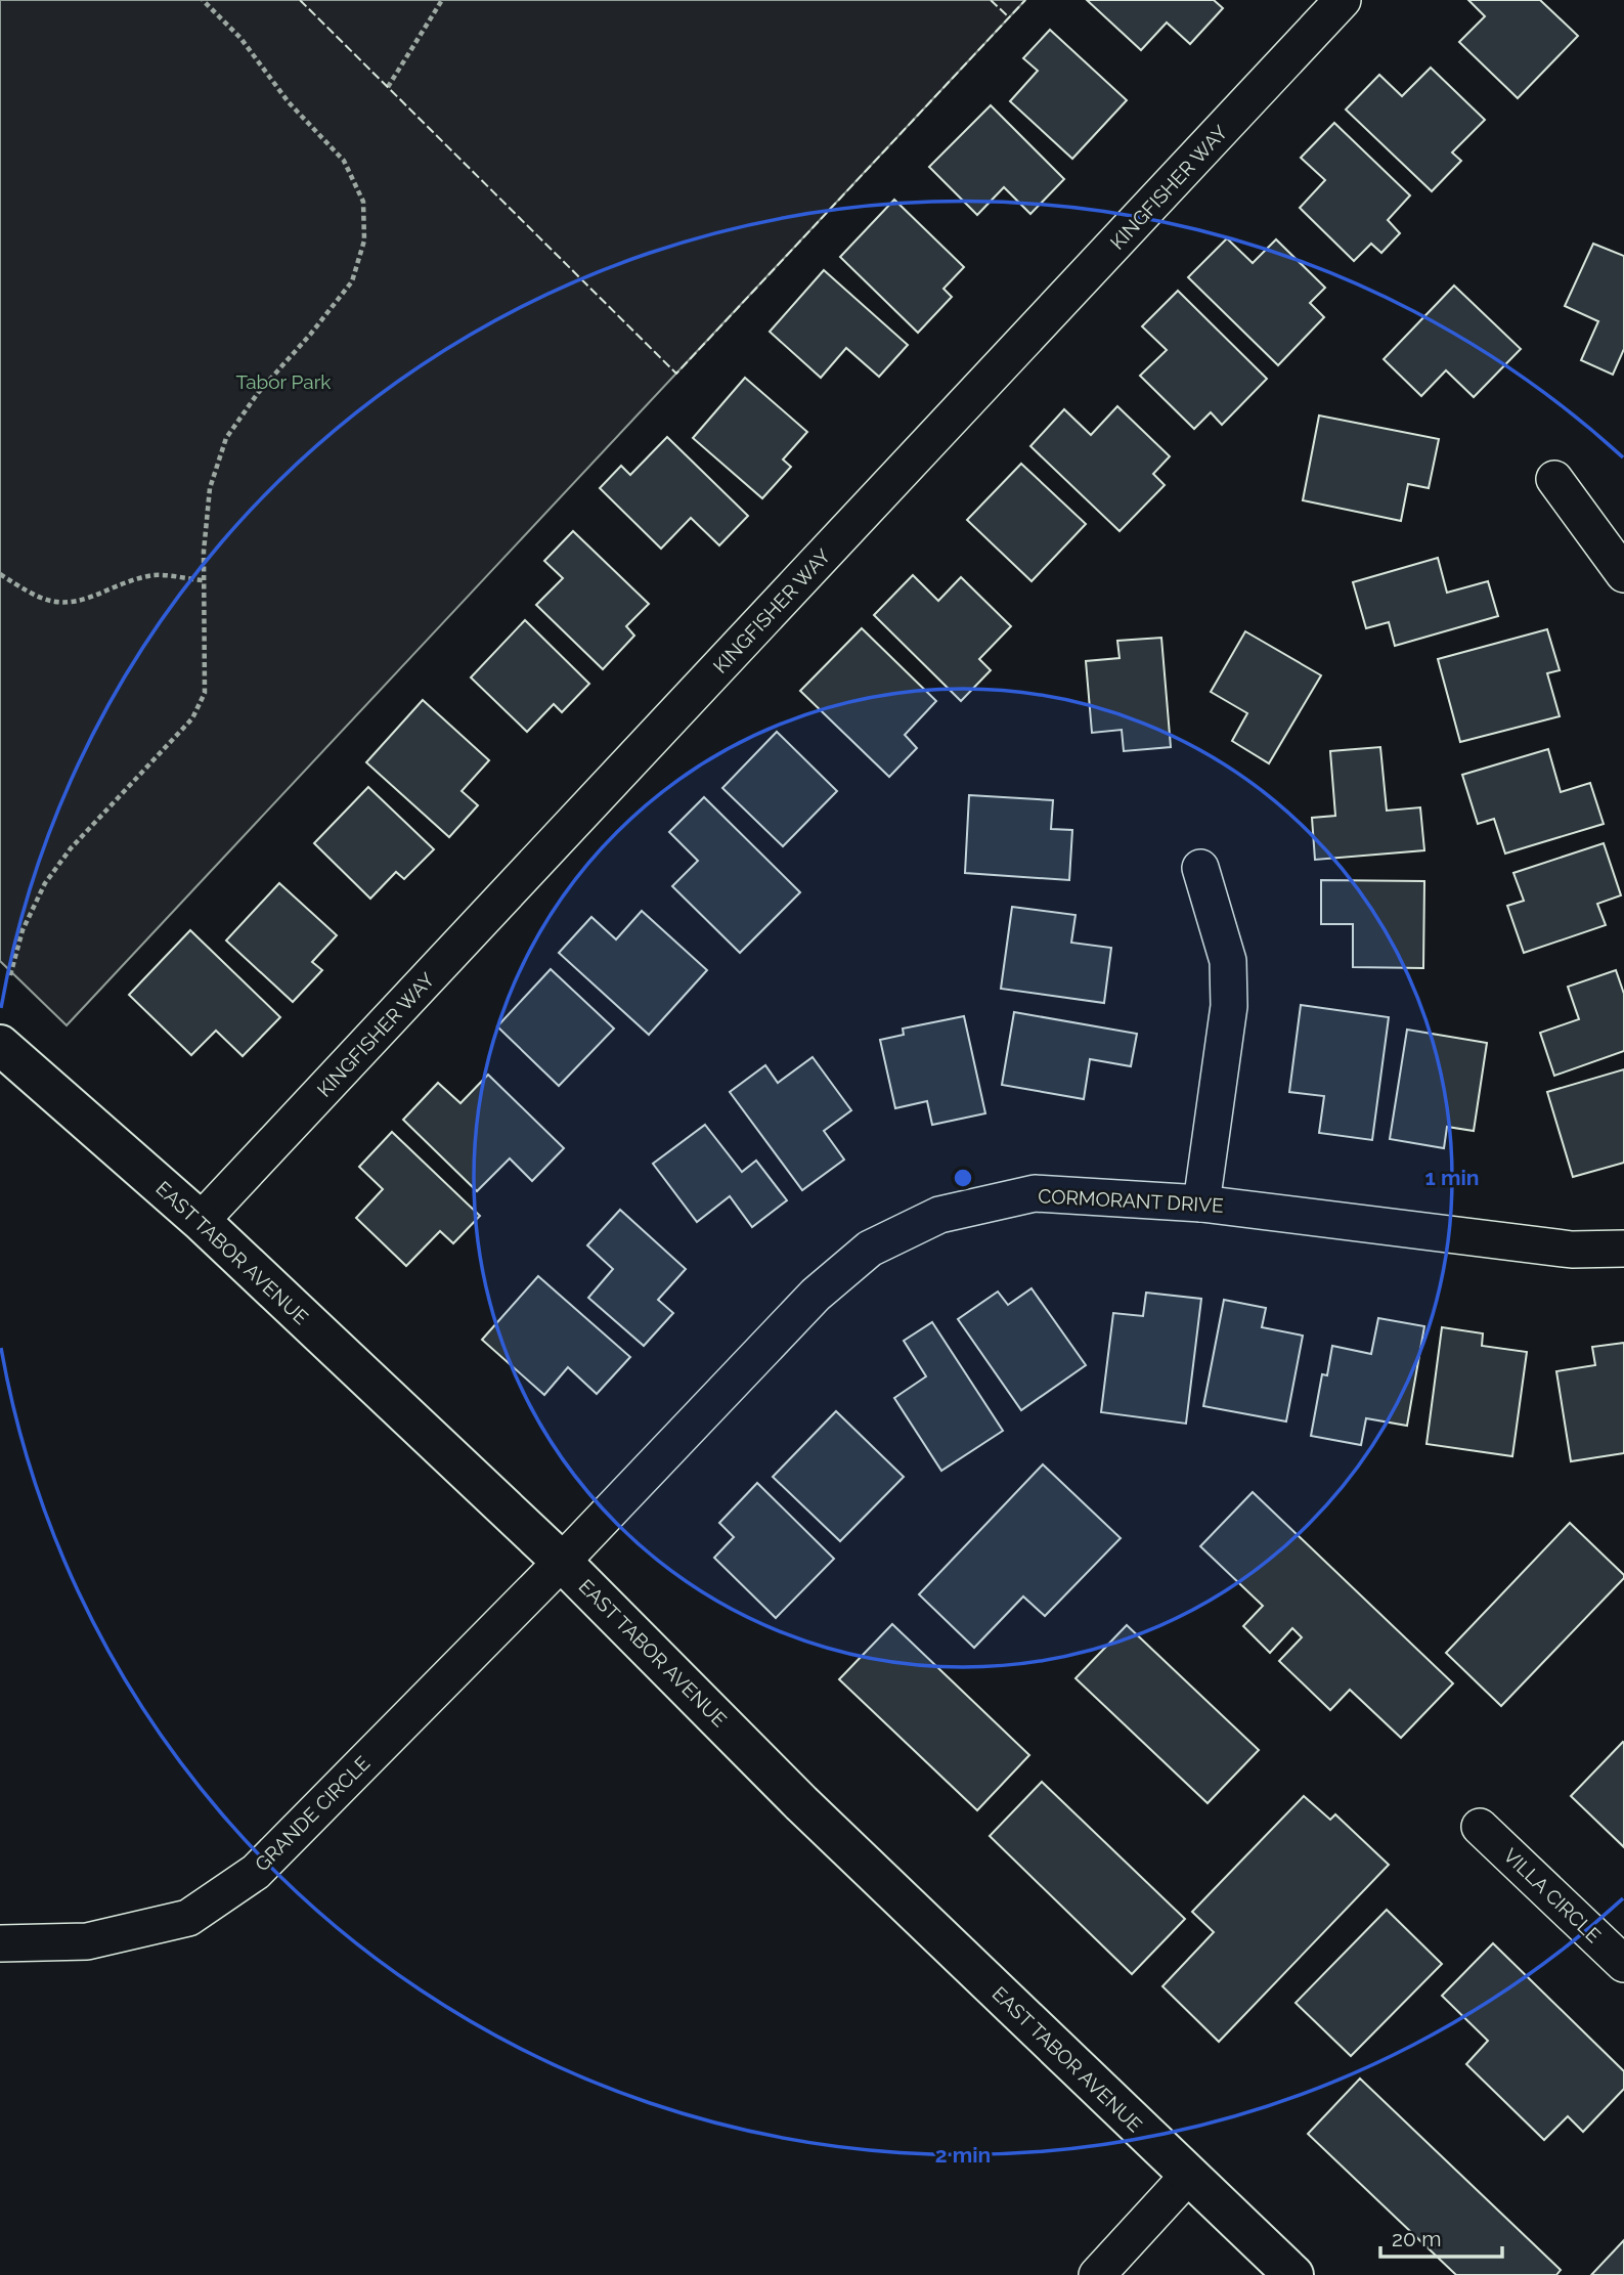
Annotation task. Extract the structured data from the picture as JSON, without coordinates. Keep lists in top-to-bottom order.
{
  "streets": {
    "main road": ["EAST TABOR AVENUE"],
    "street": [
      "KINGFISHER WAY",
      "CORMORANT DRIVE",
      "GRANDE CIRCLE",
      "VILLA CIRCLE"
    ]
  },
  "crossings": [
    ["KINGFISHER WAY", "EAST TABOR AVENUE"],
    ["CORMORANT DRIVE", "EAST TABOR AVENUE"],
    ["CORMORANT DRIVE", "GRANDE CIRCLE"],
    ["EAST TABOR AVENUE", "GRANDE CIRCLE"]
  ],
  "parks": ["Tabor Park"],
  "scale_bar": "20 m",
  "rings": ["1 min", "2 min"]
}
